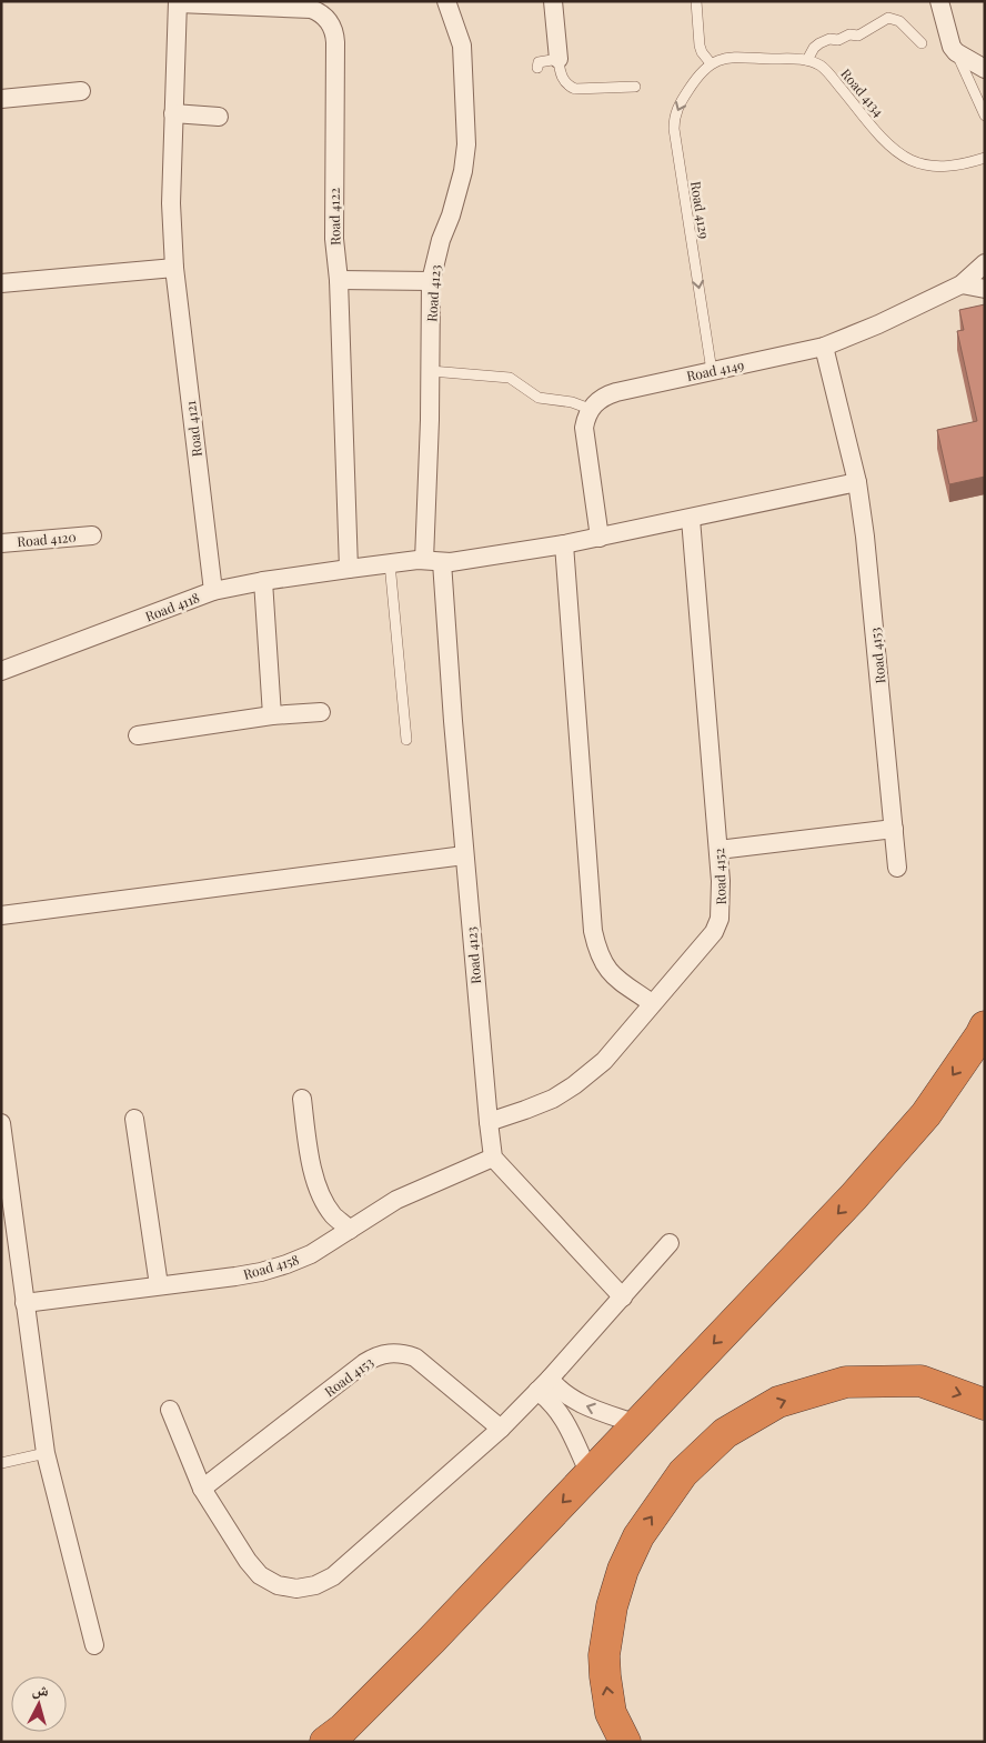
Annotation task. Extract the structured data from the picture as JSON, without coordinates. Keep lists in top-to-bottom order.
{
  "streets": {
    "street": [
      "Road 4122",
      "Road 4123",
      "Road 4149",
      "Road 4121",
      "Road 4120",
      "Road 4118",
      "Road 4153",
      "Road 4152",
      "Road 4158"
    ],
    "lane": ["Road 4134", "Road 4129"]
  },
  "crossings": [
    ["Road 4129", "Road 4149"],
    ["Road 4122", "Road 4121"],
    ["Road 4122", "Road 4118"],
    ["Road 4123", "Road 4152"],
    ["Road 4123", "Road 4158"],
    ["Road 4149", "Road 4153"],
    ["Road 4121", "Road 4118"]
  ],
  "one_way": ["Road 4129"],
  "north": "top"
}
